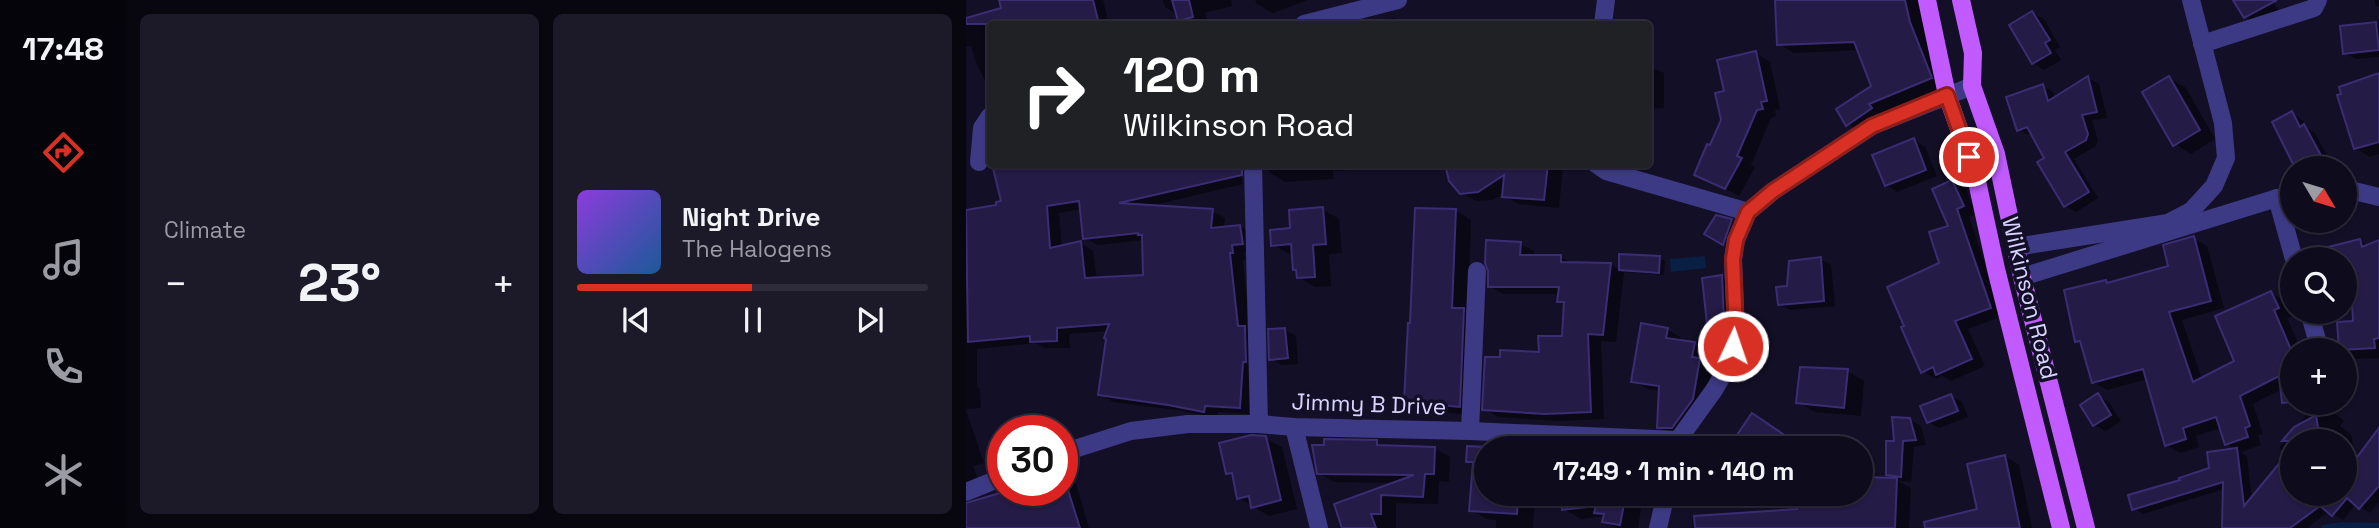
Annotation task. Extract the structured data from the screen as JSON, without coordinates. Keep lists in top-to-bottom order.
{
  "streets": {
    "main road": ["Wilkinson Road"],
    "street": ["Jimmy B Drive"]
  },
  "north": "bottom right",
  "page": {
    "tabs": "17:48",
    "tile": "Climate",
    "turn": ["120 m", "Wilkinson Road"],
    "map_buttons": ["+", "−"],
    "song": ["Night Drive", "The Halogens"],
    "heat": ["−", "23°", "+"],
    "limit": "30",
    "trip": "17:49 · 1 min · 140 m"
  }
}
